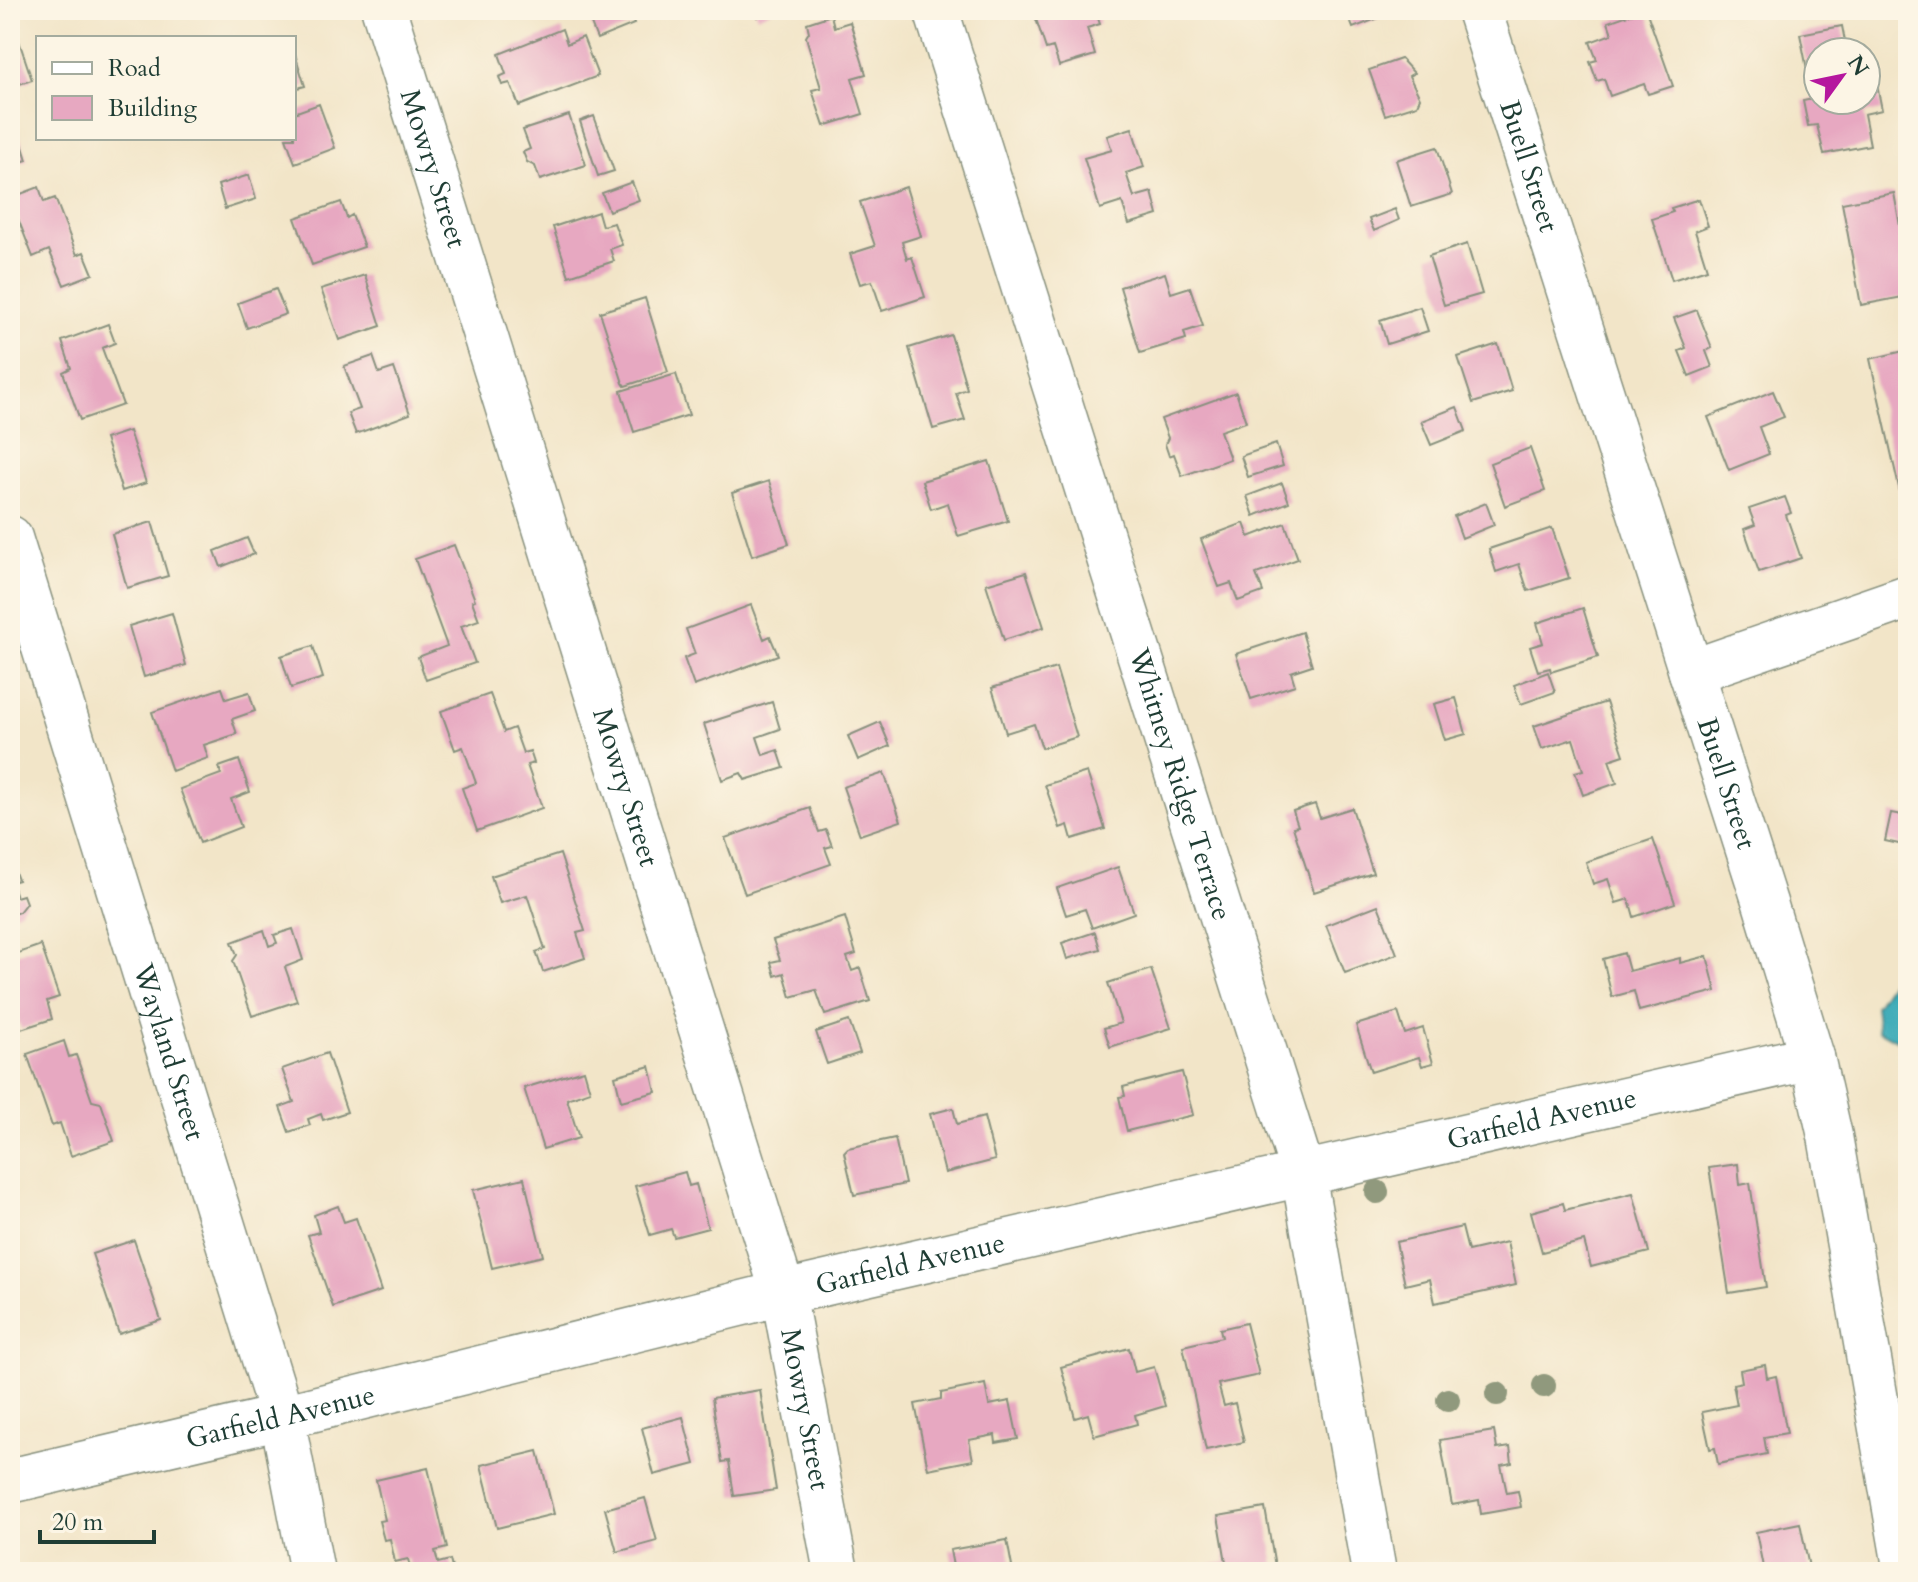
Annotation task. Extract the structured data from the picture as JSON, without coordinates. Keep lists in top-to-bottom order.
{
  "streets": {
    "street": [
      "Buell Street",
      "Mowry Street",
      "Whitney Ridge Terrace",
      "Wayland Street",
      "Garfield Avenue"
    ]
  },
  "crossings": [
    ["Buell Street", "Garfield Avenue"],
    ["Mowry Street", "Garfield Avenue"],
    ["Whitney Ridge Terrace", "Garfield Avenue"],
    ["Wayland Street", "Garfield Avenue"]
  ],
  "legend": ["Road", "Building"],
  "scale_bar": "20 m",
  "north": "top right"
}
